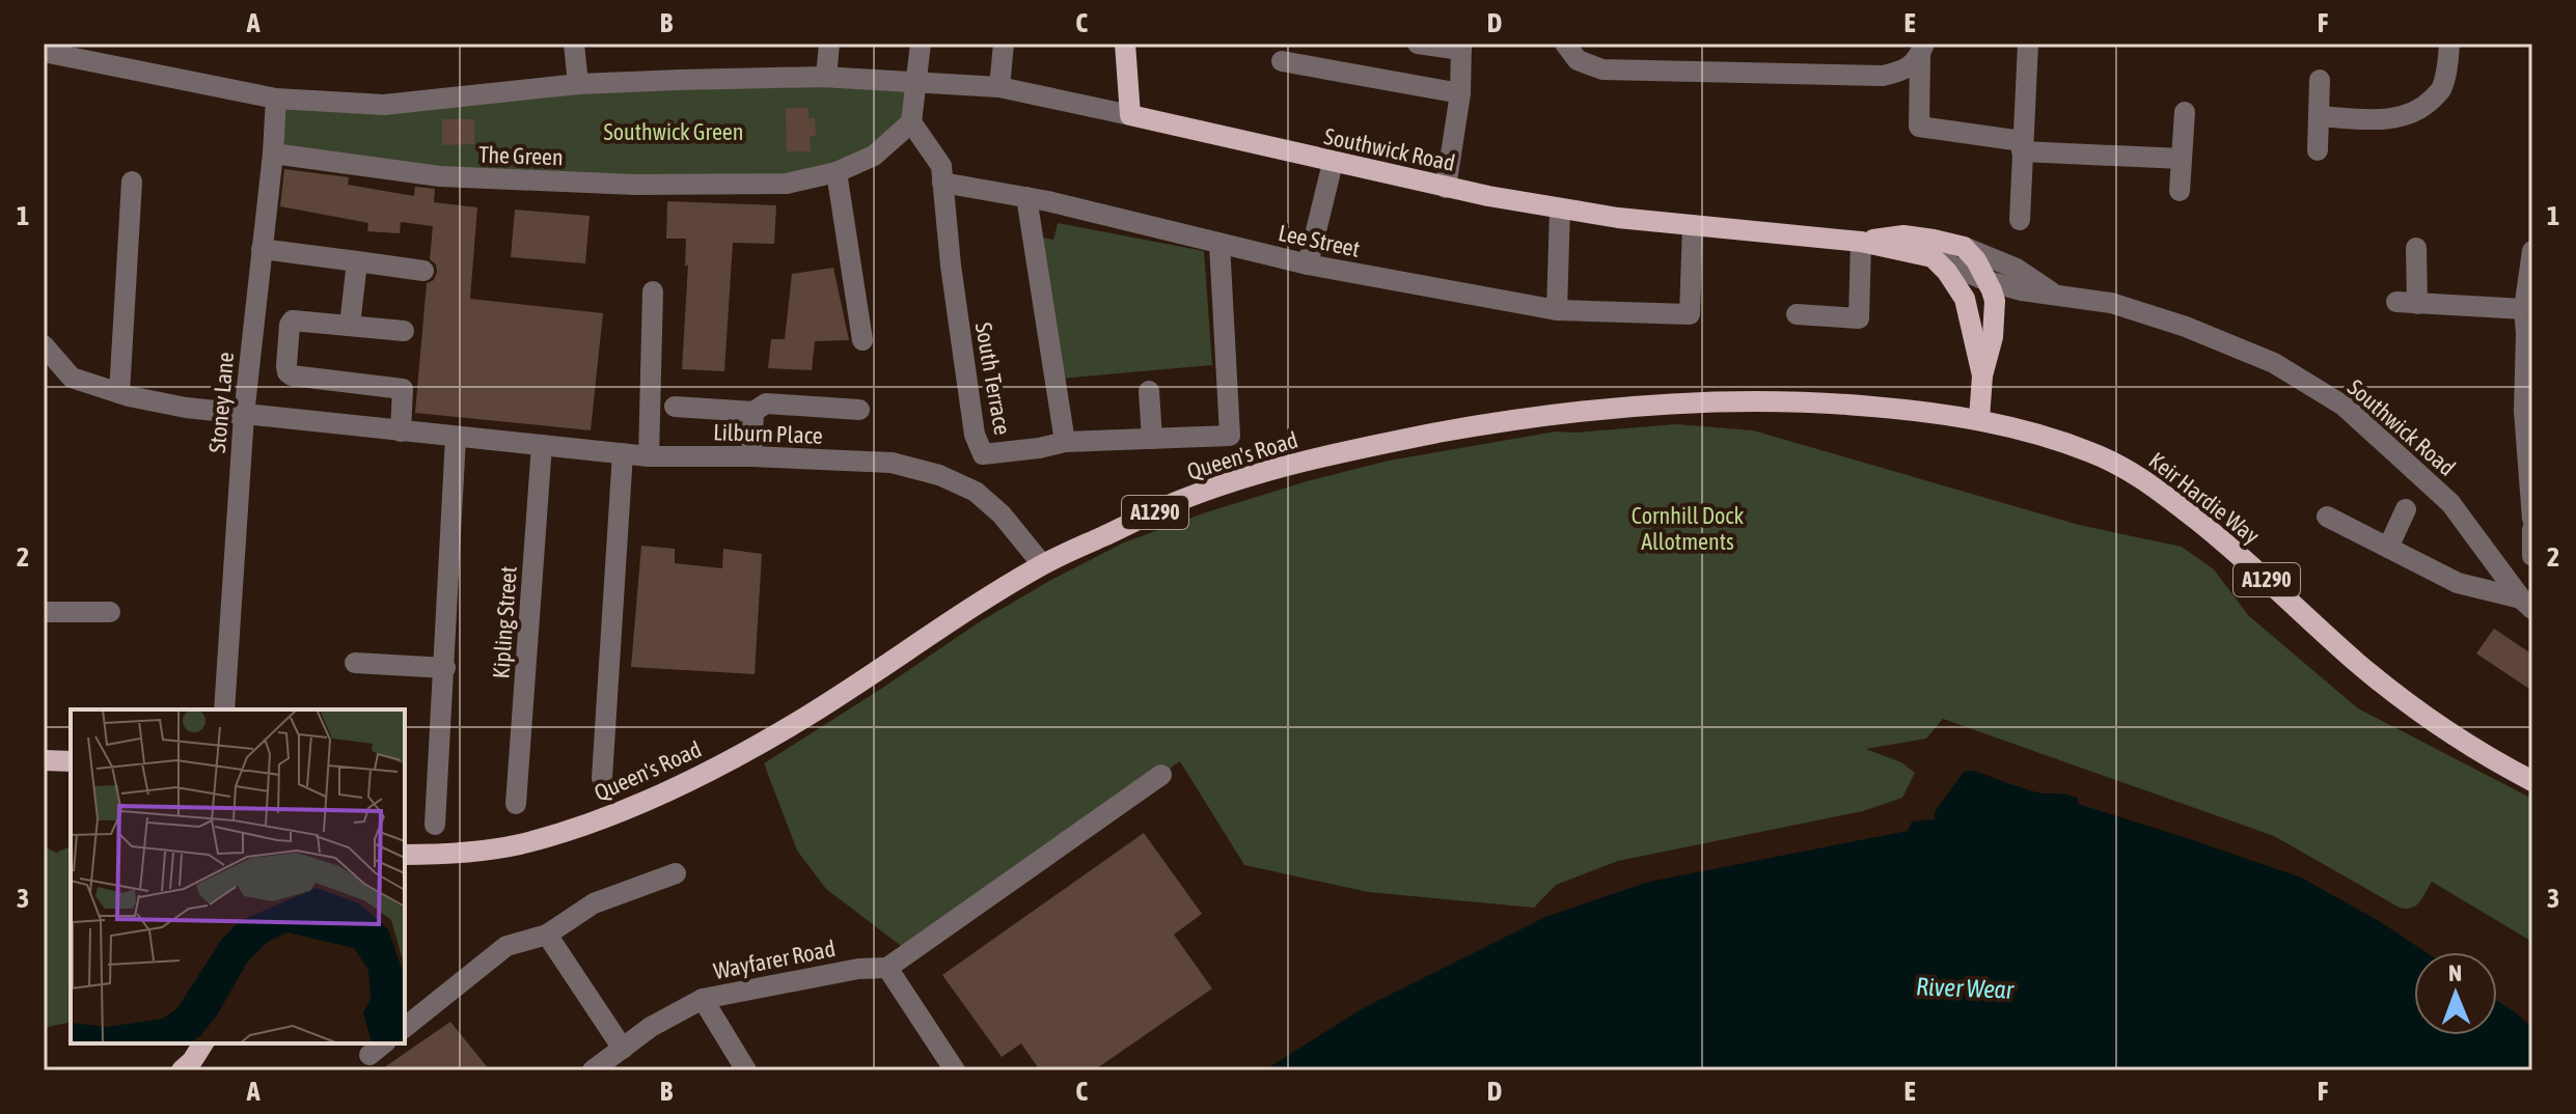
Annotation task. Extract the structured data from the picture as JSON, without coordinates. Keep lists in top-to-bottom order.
{
  "streets": {
    "main road": [
      "Southwick Road",
      "Queen's Road",
      "Keir Hardie Way",
      "A1290"
    ],
    "street": [
      "The Green",
      "Lee Street",
      "South Terrace",
      "Stoney Lane",
      "Lilburn Place",
      "Kipling Street",
      "Wayfarer Road"
    ]
  },
  "crossings": [
    ["Southwick Road", "Lee Street"],
    ["Southwick Road", "Stoney Lane"],
    ["The Green", "South Terrace"],
    ["The Green", "Stoney Lane"],
    ["Lee Street", "South Terrace"],
    ["Stoney Lane", "Lilburn Place"],
    ["Lilburn Place", "Queen's Road"],
    ["Lilburn Place", "Kipling Street"],
    ["Queen's Road", "Keir Hardie Way"]
  ],
  "water": ["River Wear"],
  "parks": ["Southwick Green", "Cornhill Dock Allotments"],
  "north": "top",
  "grid": {
    "columns": [
      "A",
      "B",
      "C",
      "D",
      "E",
      "F"
    ],
    "rows": ["1", "2", "3"]
  }
}
